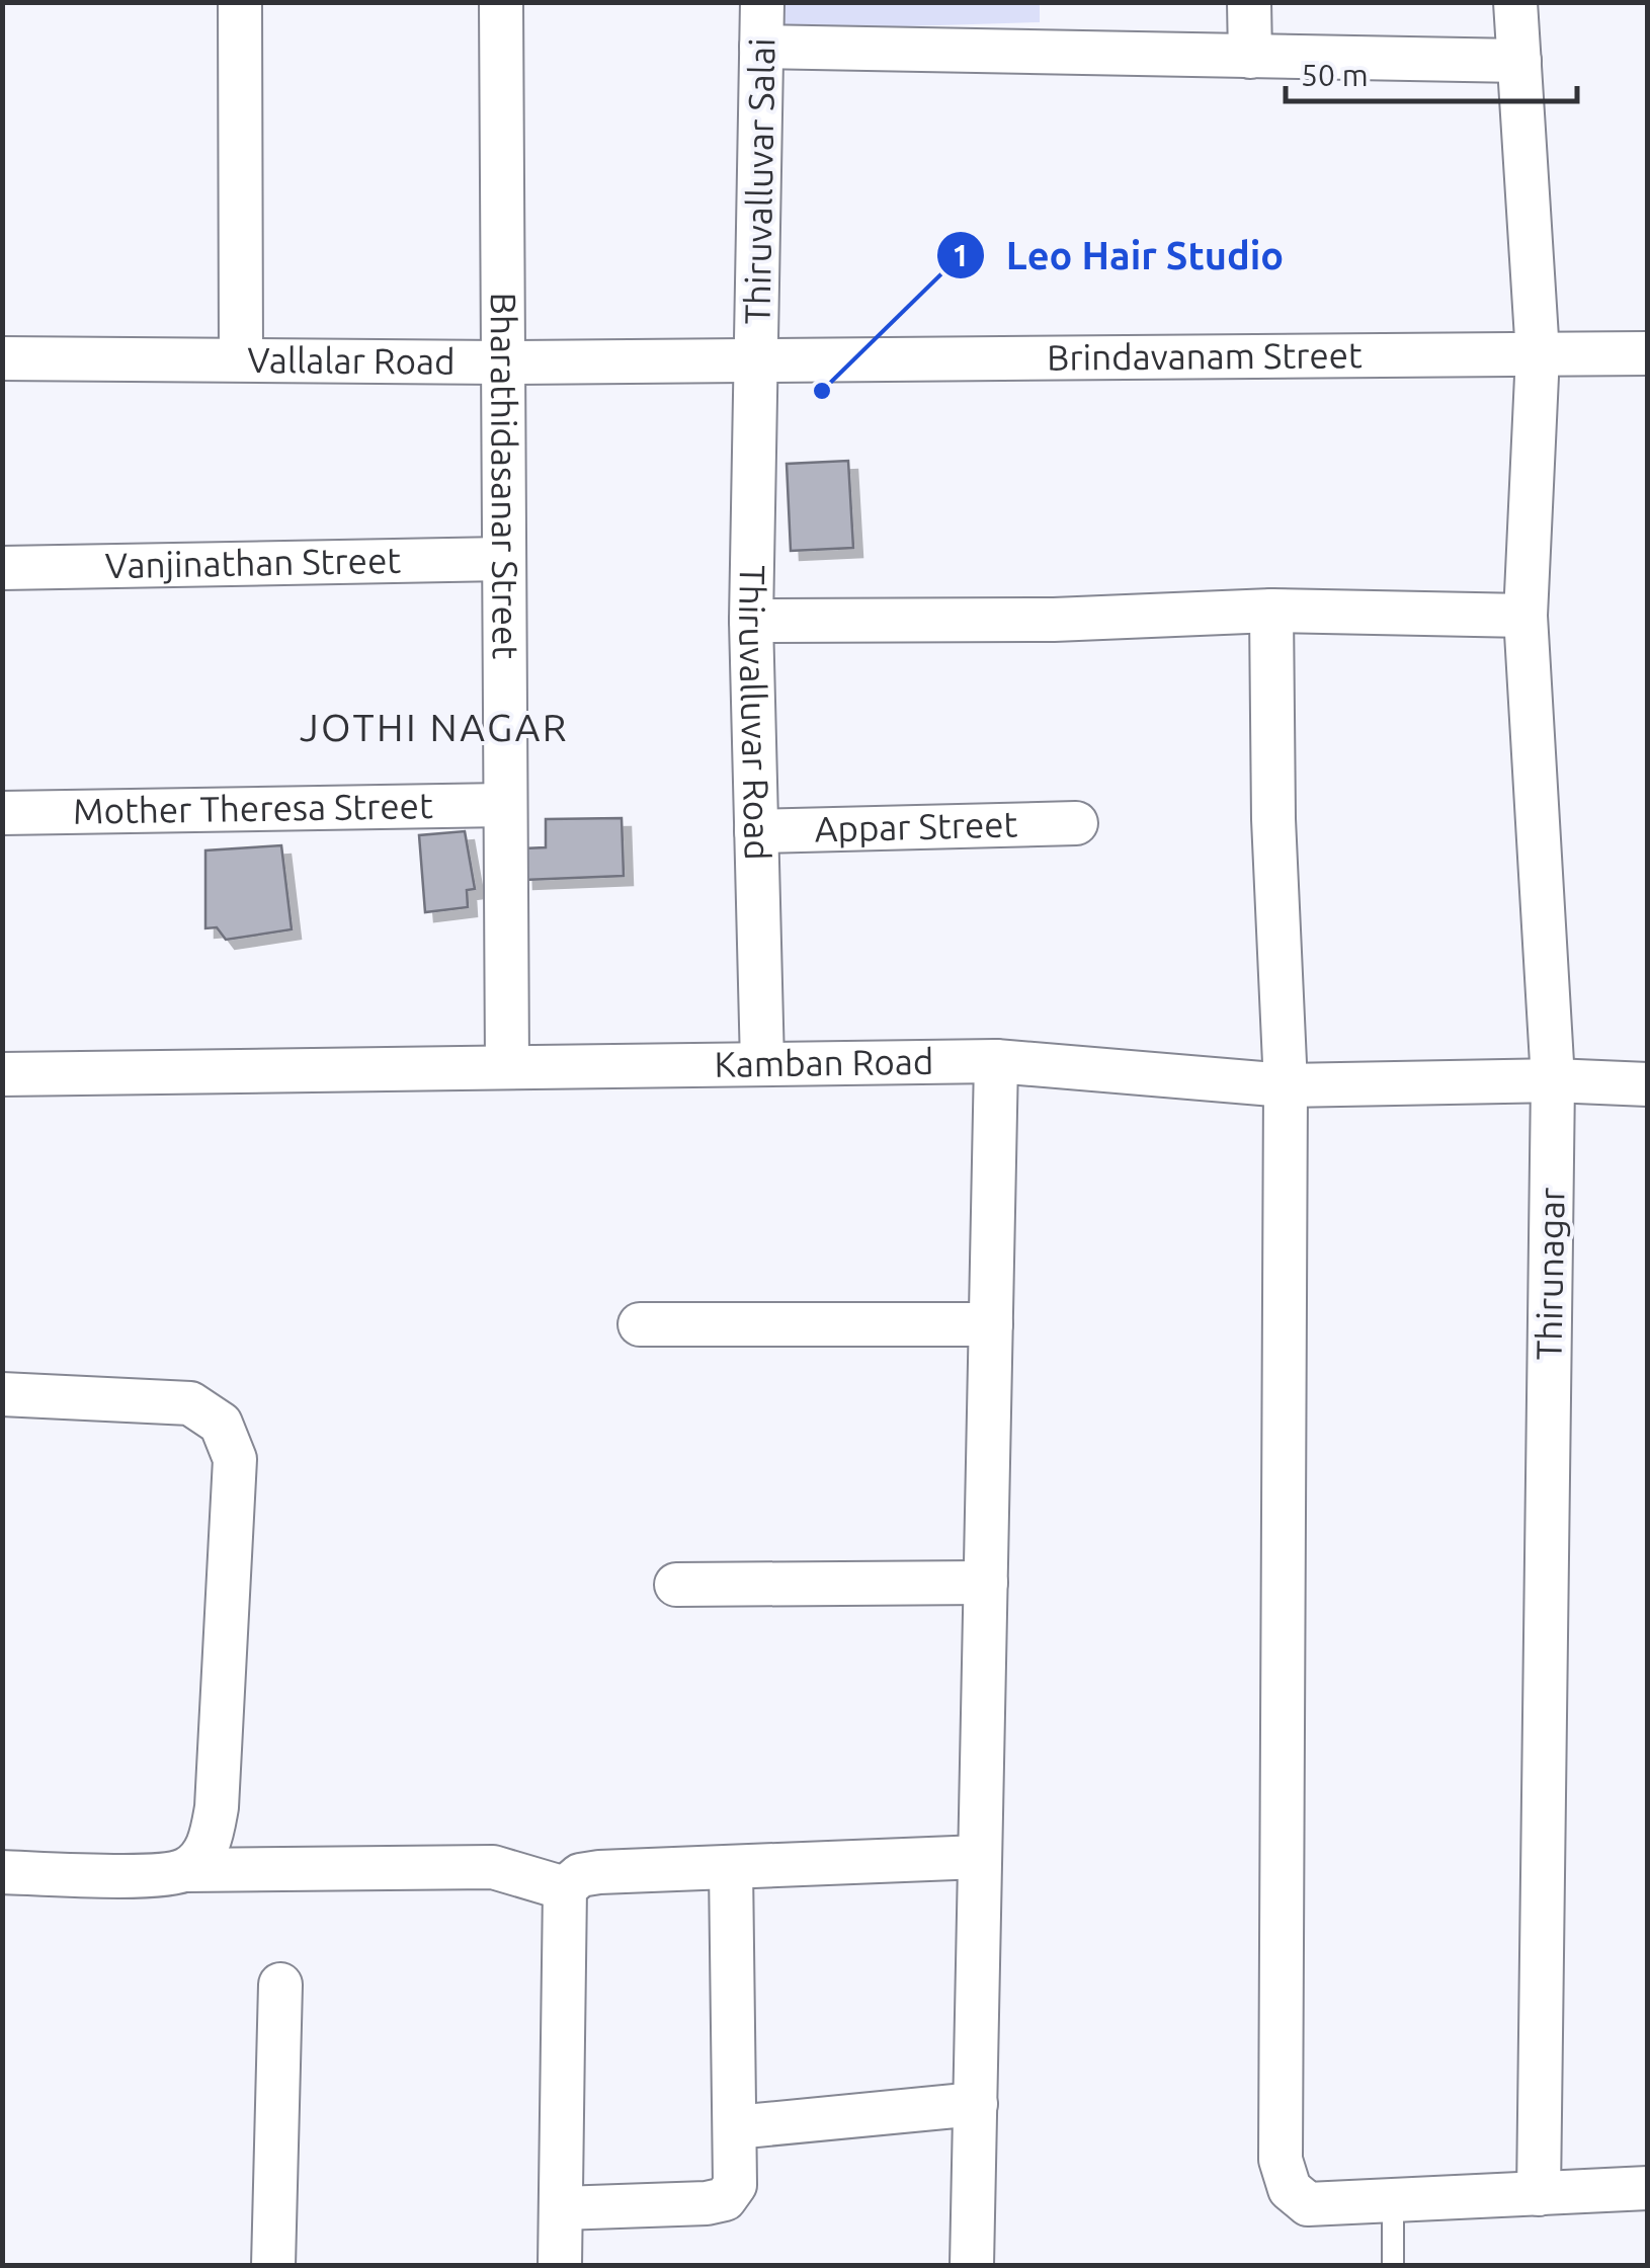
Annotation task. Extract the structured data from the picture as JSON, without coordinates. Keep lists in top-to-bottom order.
{
  "streets": {
    "street": [
      "Thiruvalluvar Salai",
      "Brindavanam Street",
      "Vallalar Road",
      "Bharathidasanar Street",
      "Vanjinathan Street",
      "Thiruvalluvar Road",
      "Mother Theresa Street",
      "Appar Street",
      "Kamban Road",
      "Thirunagar"
    ]
  },
  "crossings": [
    ["Thiruvalluvar Salai", "Brindavanam Street"],
    ["Thiruvalluvar Salai", "Vallalar Road"],
    ["Thiruvalluvar Salai", "Thiruvalluvar Road"],
    ["Brindavanam Street", "Vallalar Road"],
    ["Brindavanam Street", "Thiruvalluvar Road"],
    ["Brindavanam Street", "Thirunagar"],
    ["Vallalar Road", "Bharathidasanar Street"],
    ["Vallalar Road", "Thiruvalluvar Road"],
    ["Bharathidasanar Street", "Vanjinathan Street"],
    ["Bharathidasanar Street", "Mother Theresa Street"],
    ["Bharathidasanar Street", "Kamban Road"],
    ["Thiruvalluvar Road", "Appar Street"],
    ["Thiruvalluvar Road", "Kamban Road"],
    ["Kamban Road", "Thirunagar"]
  ],
  "districts": ["JOTHI NAGAR"],
  "places": ["Leo Hair Studio"],
  "scale_bar": "50 m"
}
